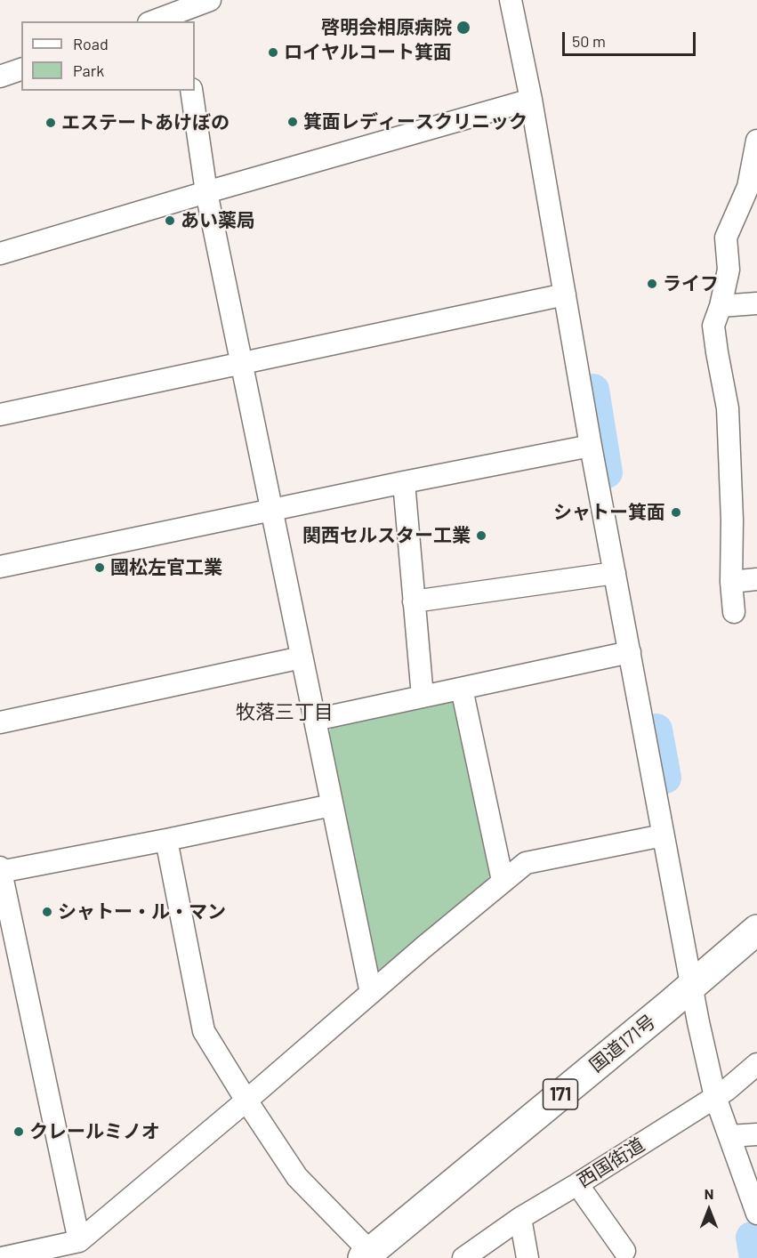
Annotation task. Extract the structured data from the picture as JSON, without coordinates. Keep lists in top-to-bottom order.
{
  "streets": {
    "highway": ["国道171号", "171"],
    "street": ["西国街道"]
  },
  "districts": ["牧落三丁目"],
  "places": [
    "啓明会相原病院",
    "ロイヤルコート箕面",
    "箕面レディースクリニック",
    "エステートあけぼの",
    "あい薬局",
    "ライフ",
    "シャトー箕面",
    "関西セルスター工業",
    "國松左官工業",
    "シャトー・ル・マン",
    "クレールミノオ"
  ],
  "legend": ["Road", "Park"],
  "scale_bar": "50 m",
  "north": "top"
}
